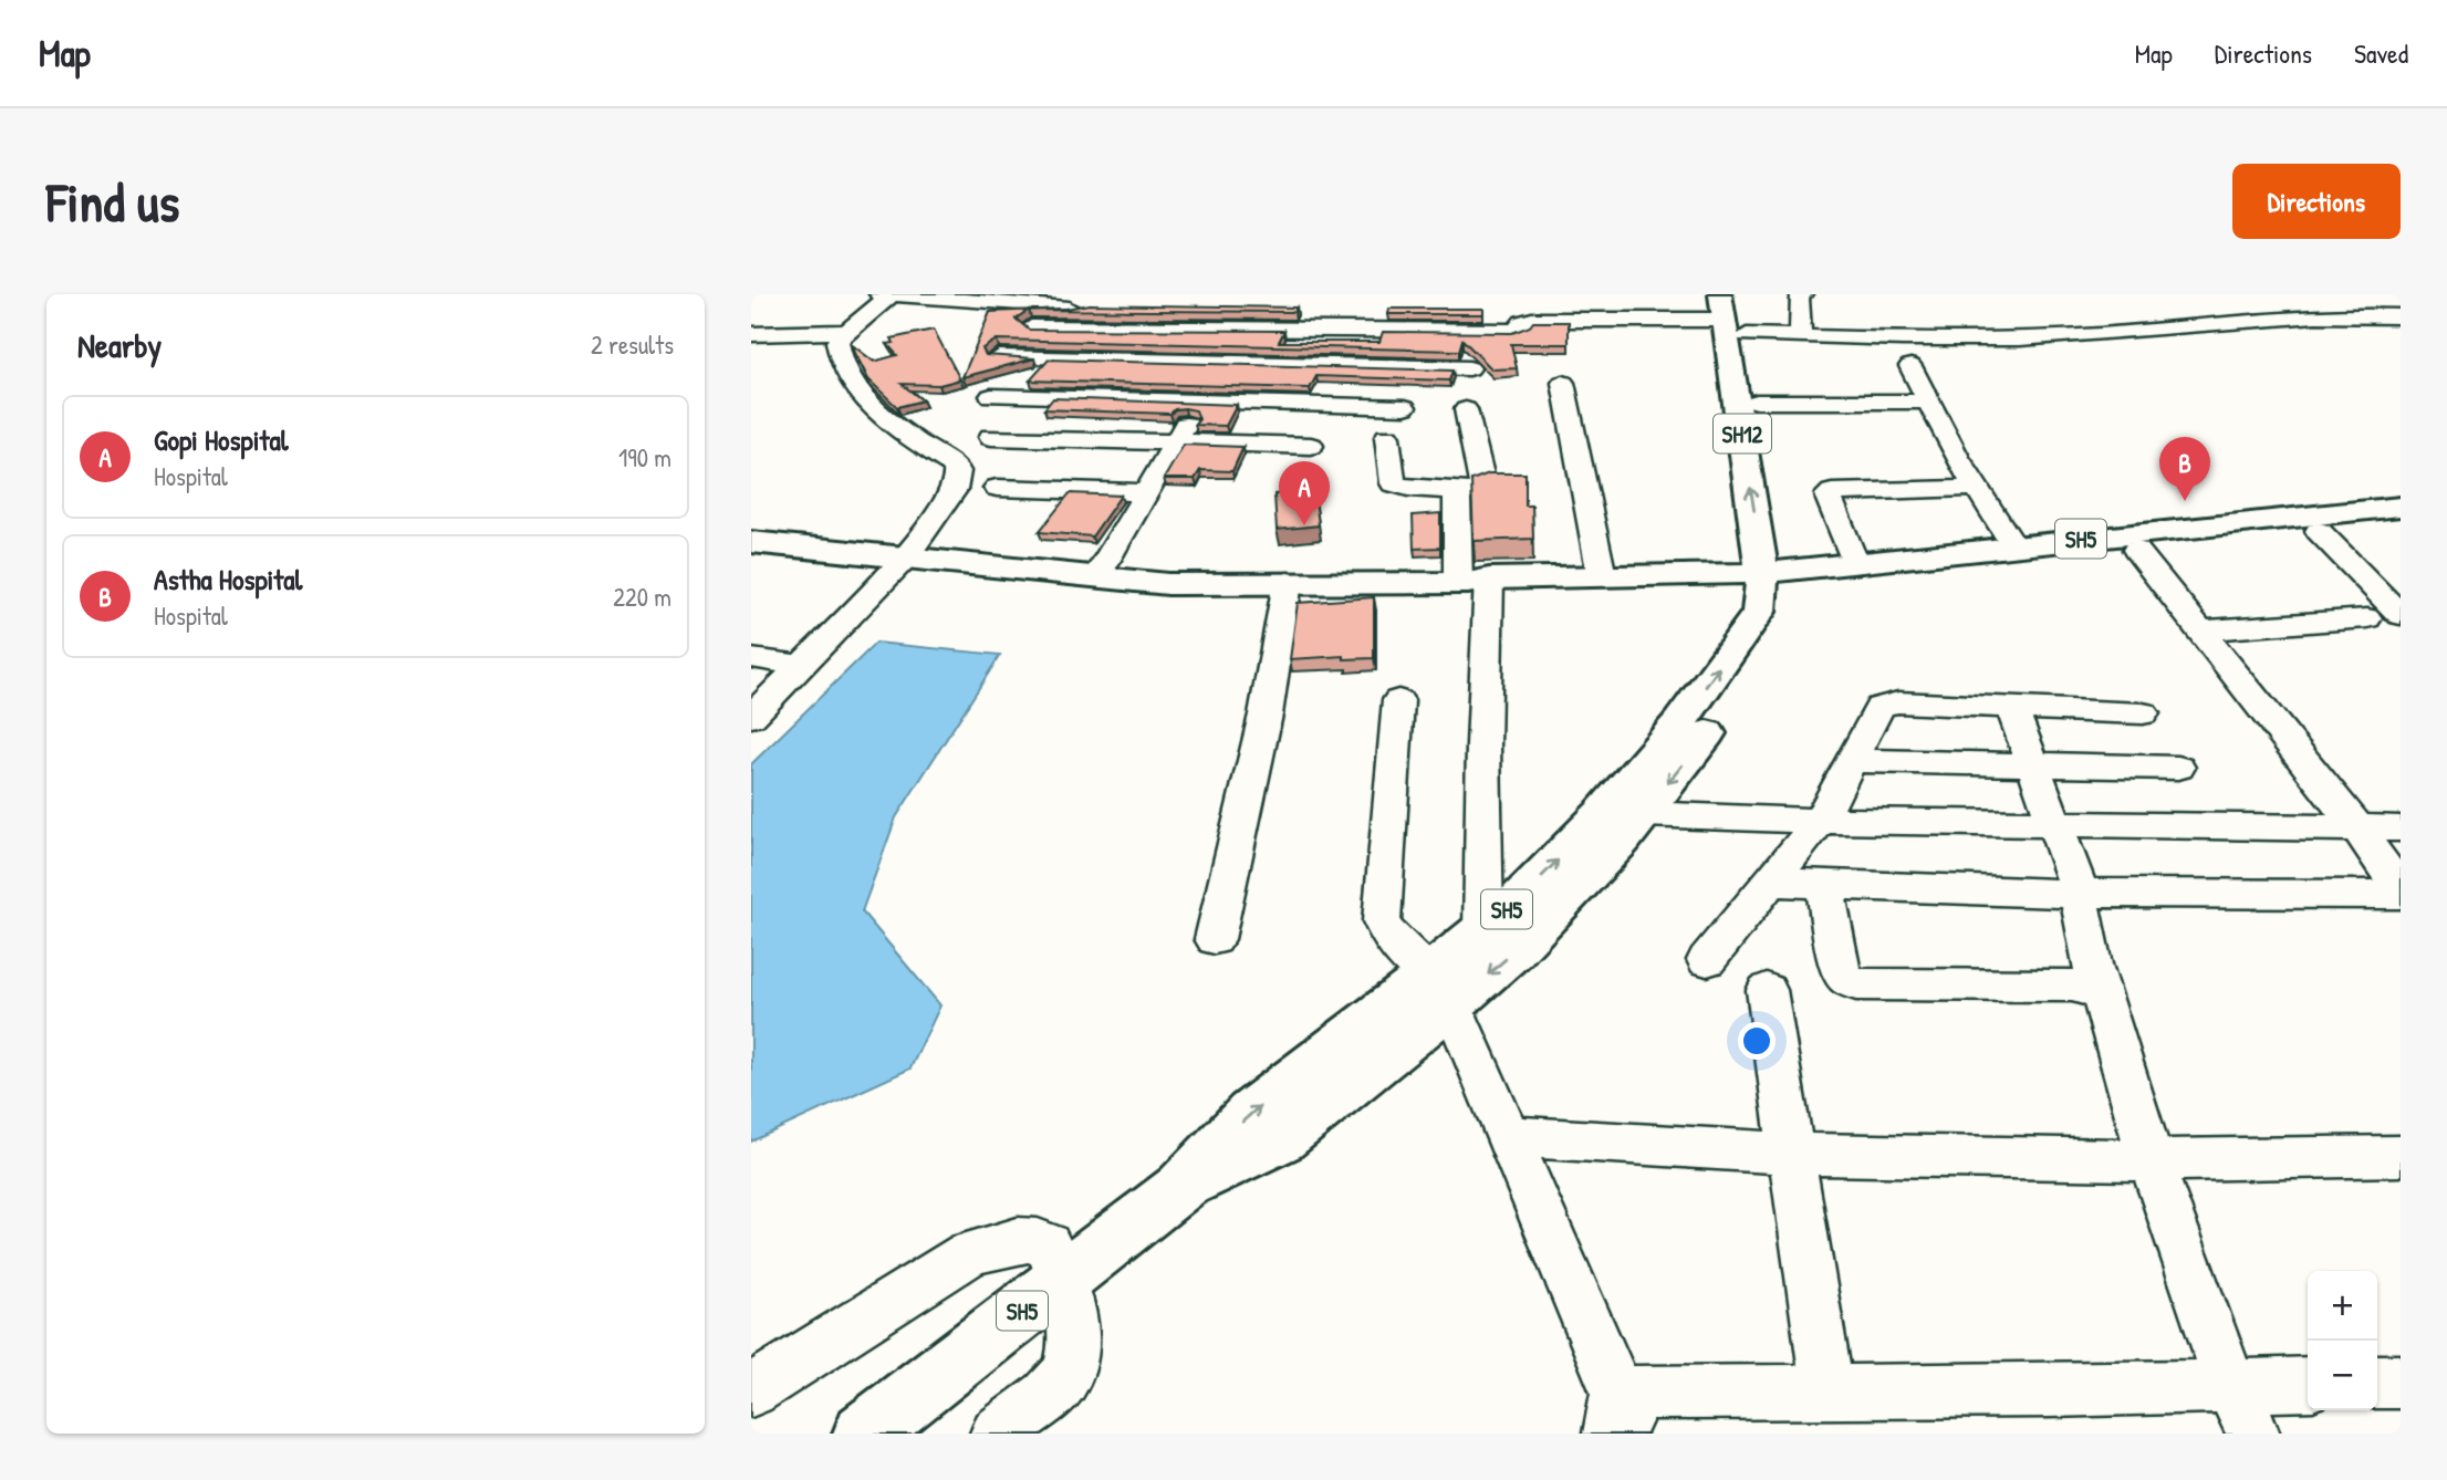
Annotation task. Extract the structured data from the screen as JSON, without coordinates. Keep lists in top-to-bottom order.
{
  "streets": {
    "main road": ["SH12", "SH5"]
  },
  "crossings": [
    ["SH12", "SH5"]
  ],
  "page": {
    "header": "Map",
    "nav": ["Map", "Directions", "Saved"],
    "buttons": "Directions",
    "title": "Find us",
    "heading": ["Nearby", "2 results"],
    "list": [
      {
        "mark": "A",
        "name": "Gopi Hospital",
        "note": "Hospital",
        "value": "190 m"
      },
      {
        "mark": "B",
        "name": "Astha Hospital",
        "note": "Hospital",
        "value": "220 m"
      }
    ],
    "pins": ["B", "A"],
    "map_buttons": ["+", "−"]
  }
}
